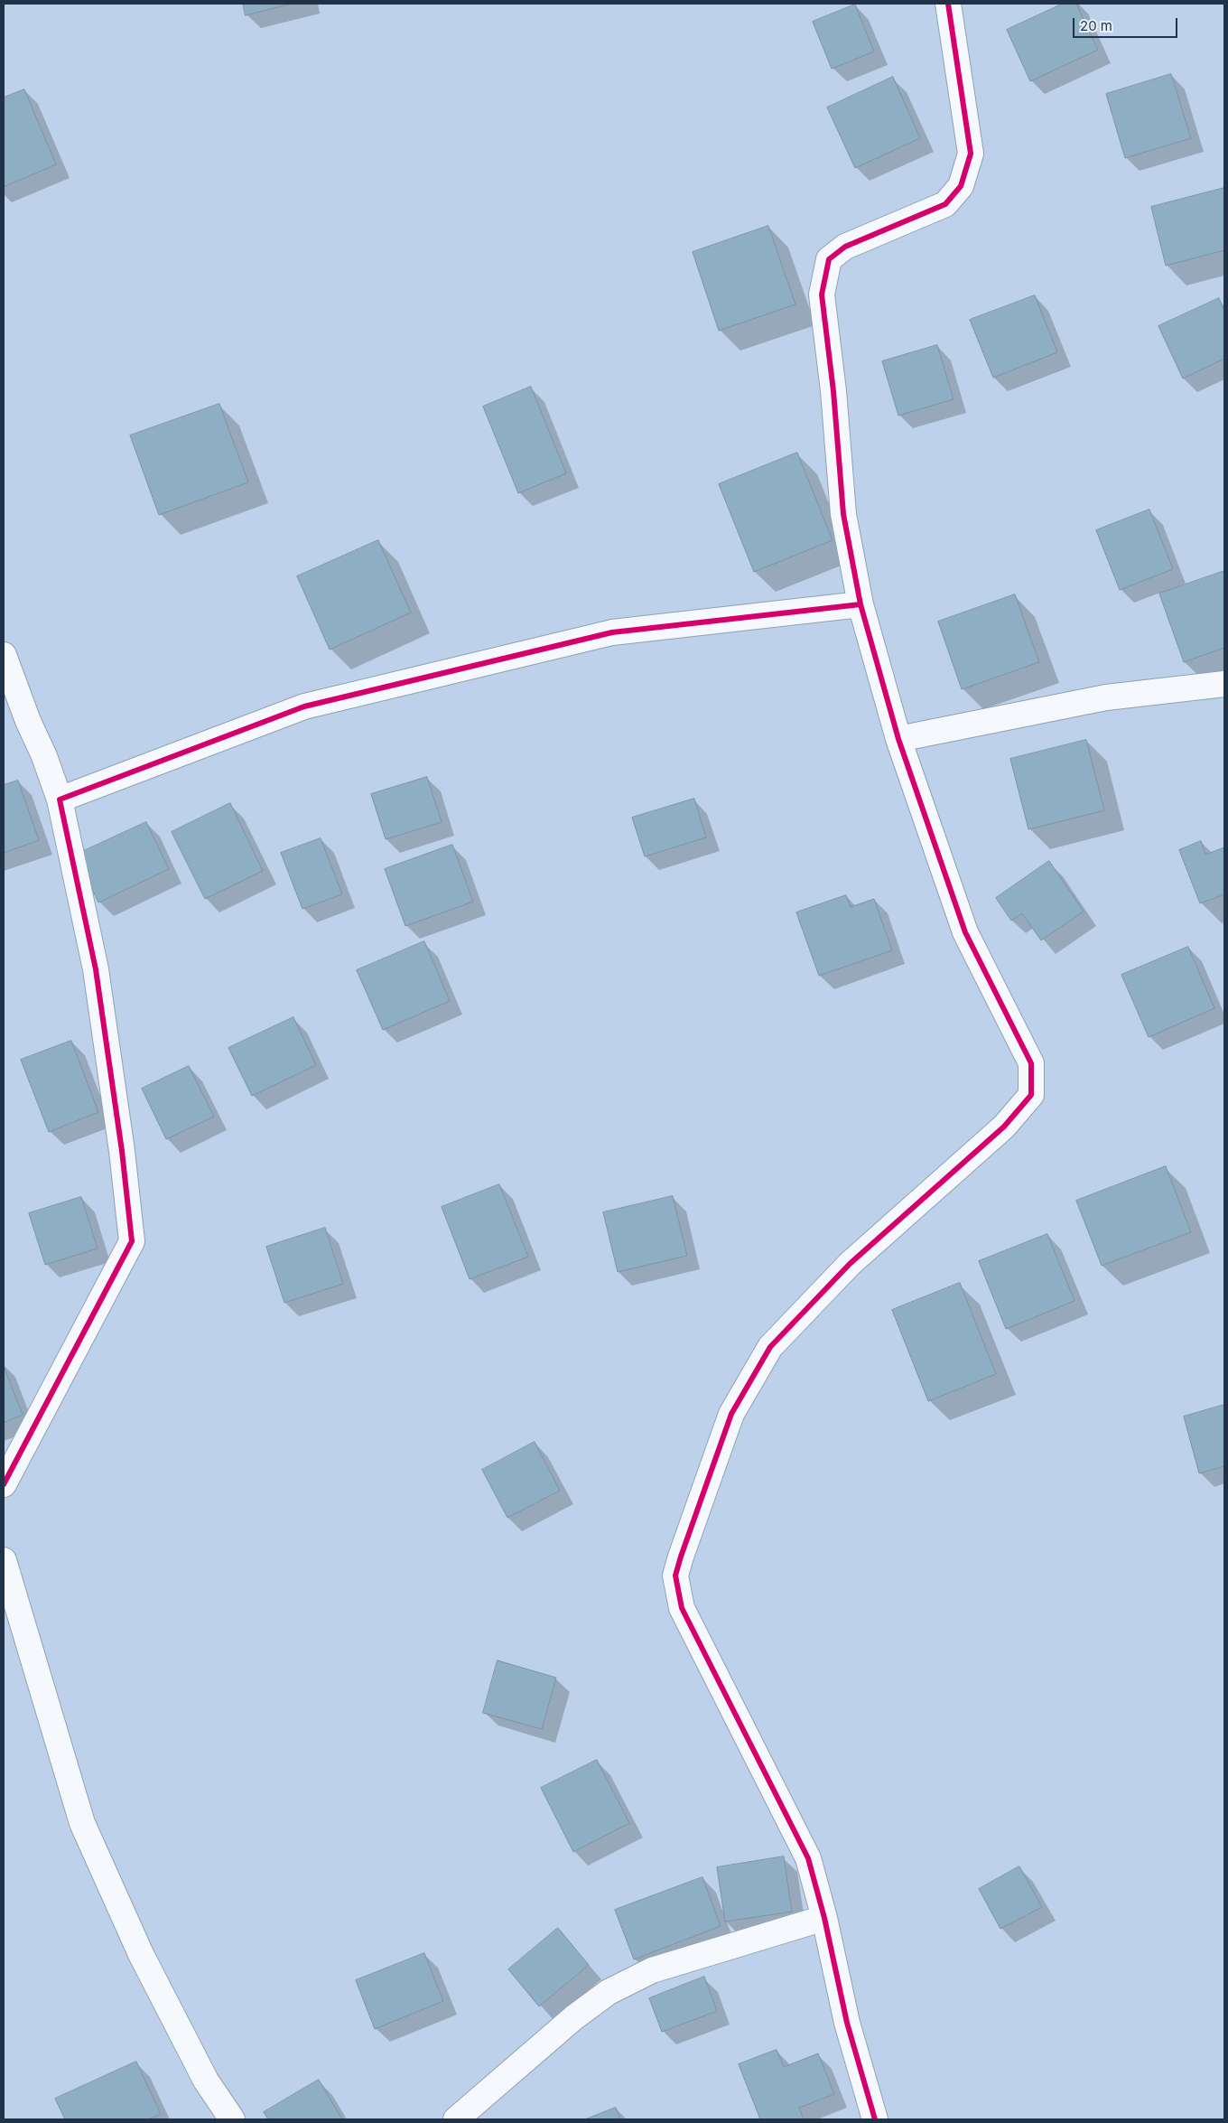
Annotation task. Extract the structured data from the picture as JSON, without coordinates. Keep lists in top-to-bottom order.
{
  "scale_bar": "20 m"
}
